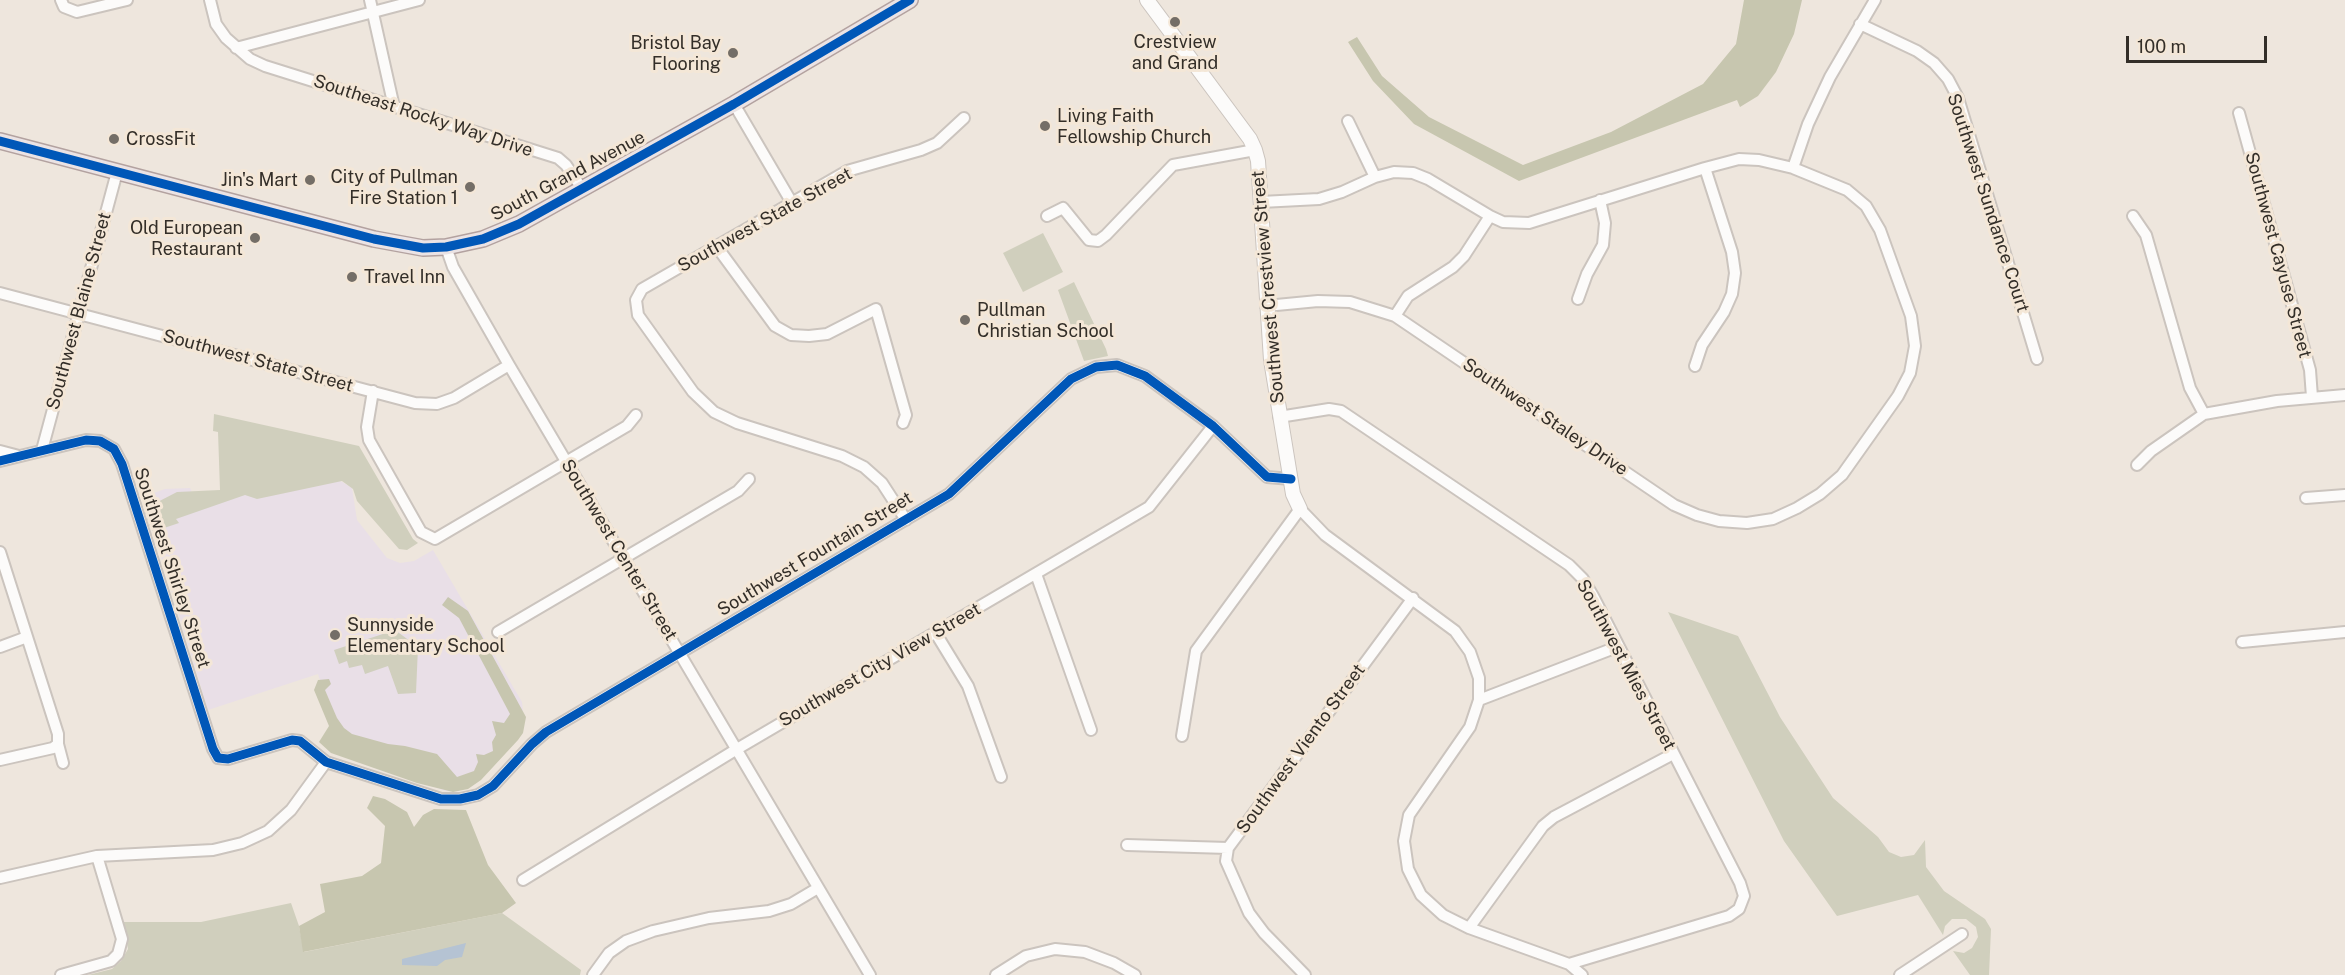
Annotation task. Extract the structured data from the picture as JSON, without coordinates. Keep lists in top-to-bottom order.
{
  "streets": {
    "main road": ["South Grand Avenue"],
    "street": [
      "Southeast Rocky Way Drive",
      "Southwest Sundance Court",
      "Southwest State Street",
      "Southwest Cayuse Street",
      "Southwest Crestview Street",
      "Southwest Blaine Street",
      "Southwest Staley Drive",
      "Southwest Center Street",
      "Southwest Fountain Street",
      "Southwest Shirley Street",
      "Southwest City View Street",
      "Southwest Mies Street",
      "Southwest Viento Street"
    ]
  },
  "crossings": [
    ["Southeast Rocky Way Drive", "South Grand Avenue"],
    ["South Grand Avenue", "Southwest Blaine Street"],
    ["South Grand Avenue", "Southwest Center Street"],
    ["Southwest State Street", "Southwest Blaine Street"],
    ["Southwest State Street", "Southwest Center Street"],
    ["Southwest State Street", "Southwest Fountain Street"],
    ["Southwest Crestview Street", "Southwest Staley Drive"],
    ["Southwest Crestview Street", "Southwest Fountain Street"],
    ["Southwest Crestview Street", "Southwest Mies Street"],
    ["Southwest Crestview Street", "Southwest Viento Street"],
    ["Southwest Blaine Street", "Southwest Shirley Street"],
    ["Southwest Center Street", "Southwest Fountain Street"],
    ["Southwest Center Street", "Southwest City View Street"],
    ["Southwest Fountain Street", "Southwest Shirley Street"],
    ["Southwest Fountain Street", "Southwest City View Street"]
  ],
  "places": [
    "Crestview and Grand",
    "Bristol Bay Flooring",
    "Living Faith Fellowship Church",
    "CrossFit",
    "Jin's Mart",
    "City of Pullman Fire Station 1",
    "Old European Restaurant",
    "Travel Inn",
    "Pullman Christian School",
    "Sunnyside Elementary School"
  ],
  "scale_bar": "100 m"
}
